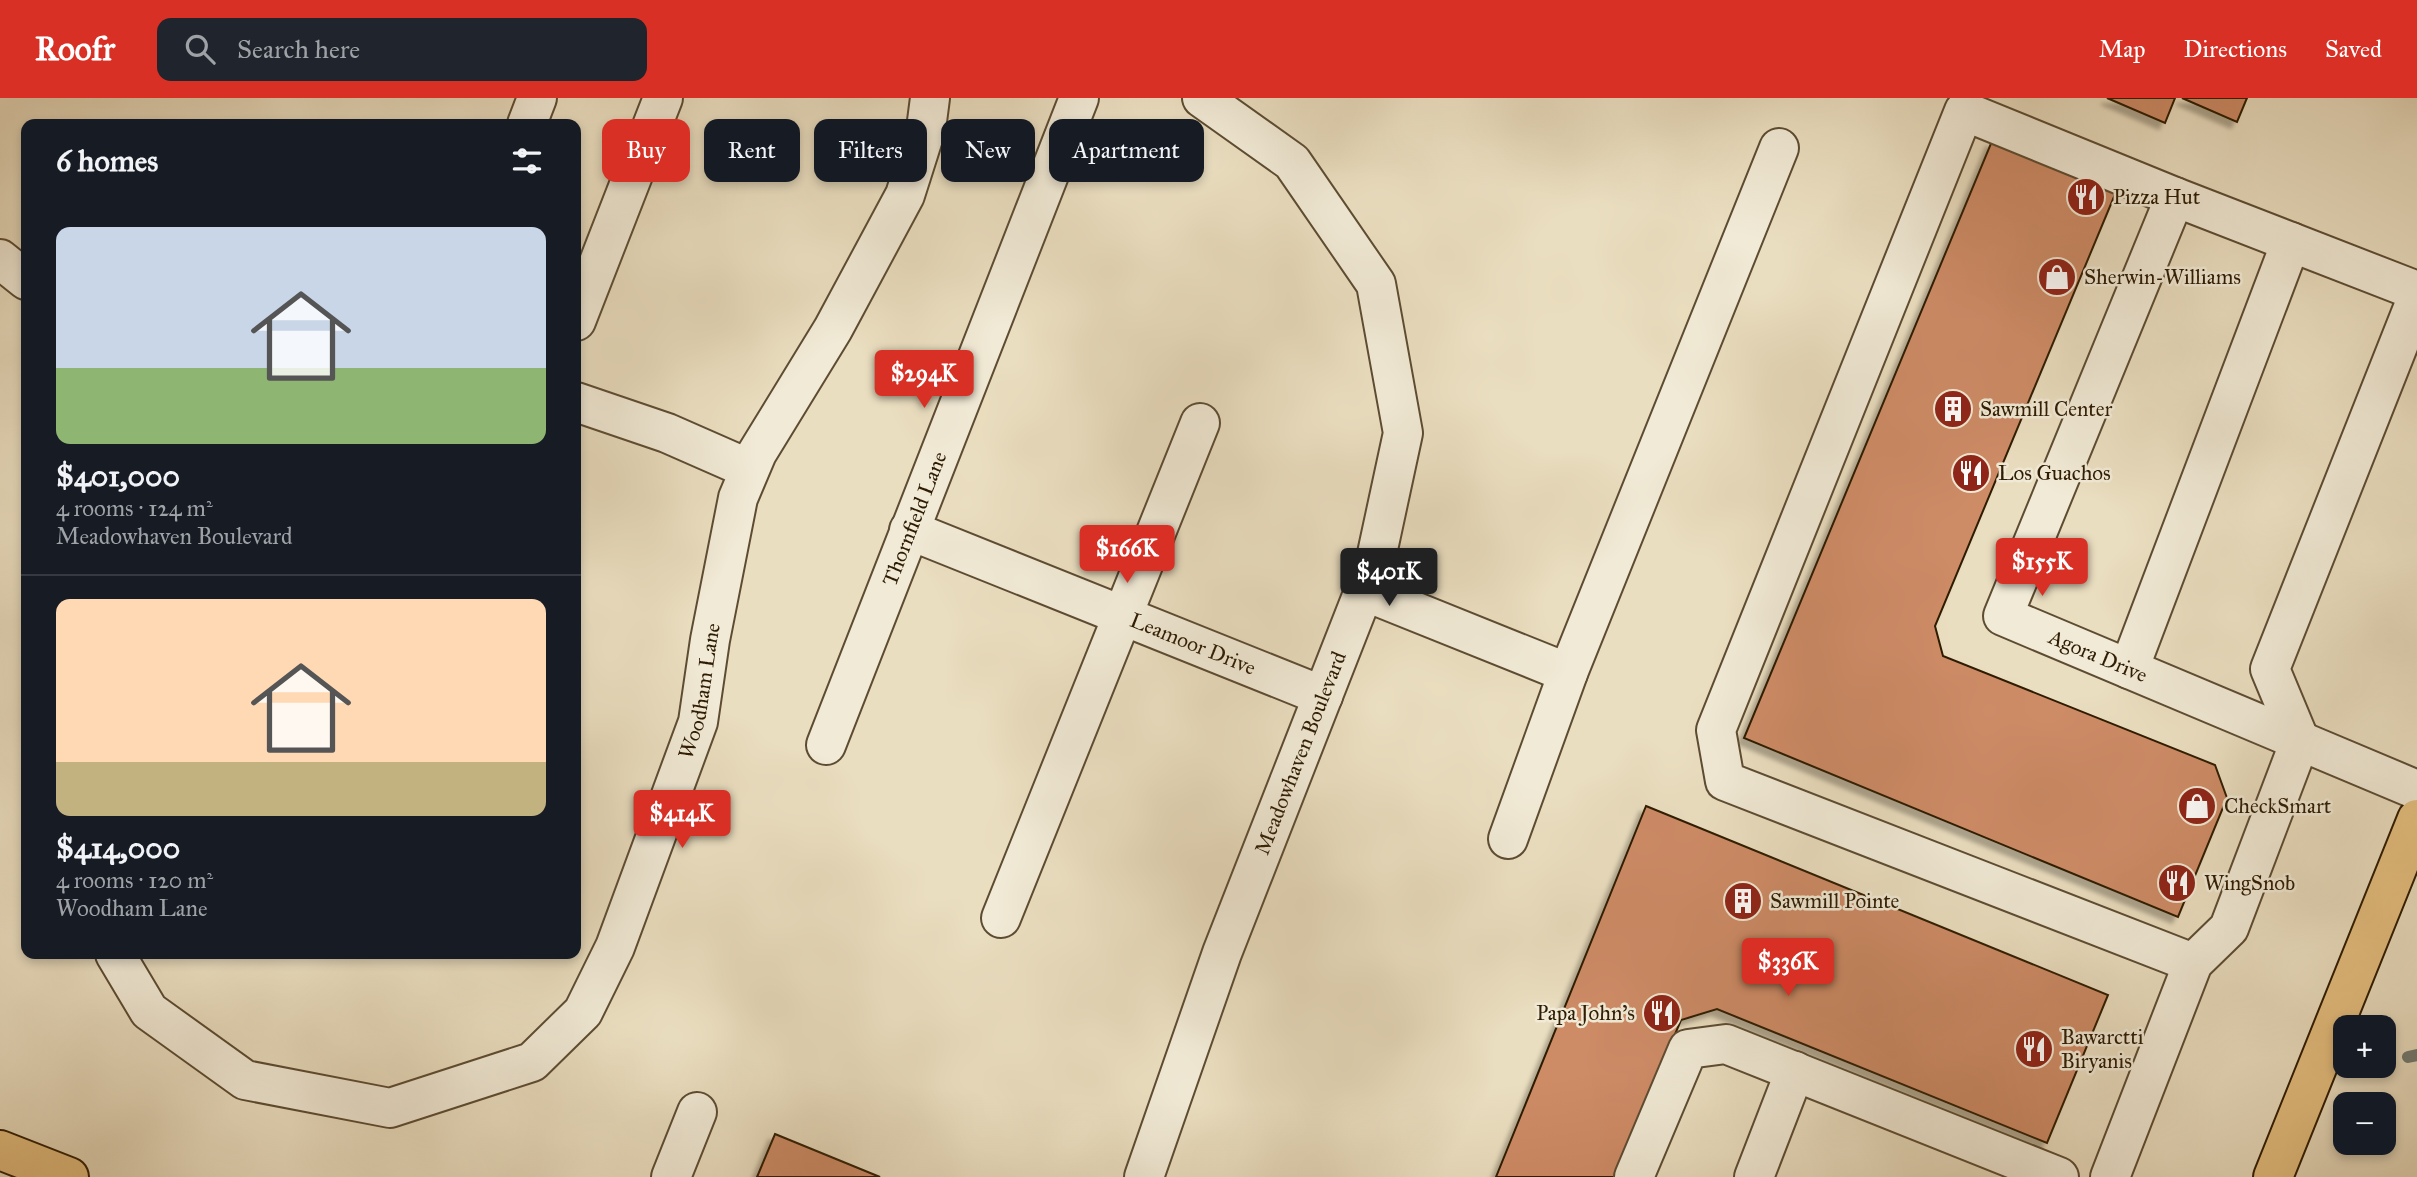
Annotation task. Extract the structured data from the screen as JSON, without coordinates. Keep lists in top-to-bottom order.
{
  "streets": {
    "street": [
      "Thornfield Lane",
      "Leamoor Drive",
      "Agora Drive",
      "Woodham Lane",
      "Meadowhaven Boulevard"
    ]
  },
  "crossings": [
    ["Thornfield Lane", "Leamoor Drive"],
    ["Leamoor Drive", "Meadowhaven Boulevard"]
  ],
  "places": {
    "restaurant": [
      "Pizza Hut",
      "Los Guachos",
      "WingSnob",
      "Papa John's",
      "Bawarctti Biryanis"
    ],
    "shop": ["Sherwin-Williams", "CheckSmart"],
    "building": ["Sawmill Center", "Sawmill Pointe"]
  },
  "page": {
    "header": "Roofr",
    "search": "Search here",
    "nav": ["Map", "Directions", "Saved"],
    "chip": [
      "Buy",
      "Rent",
      "Filters",
      "New",
      "Apartment"
    ],
    "heading": "6 homes",
    "list": [
      {
        "name": "$401,000",
        "note": "4 rooms · 124 m² · Meadowhaven Boulevard"
      },
      {
        "name": "$414,000",
        "note": "4 rooms · 120 m² · Woodham Lane"
      }
    ],
    "price": [
      "$294K",
      "$166K",
      "$155K",
      "$401K",
      "$414K",
      "$336K"
    ],
    "map_buttons": ["+", "−"]
  }
}
